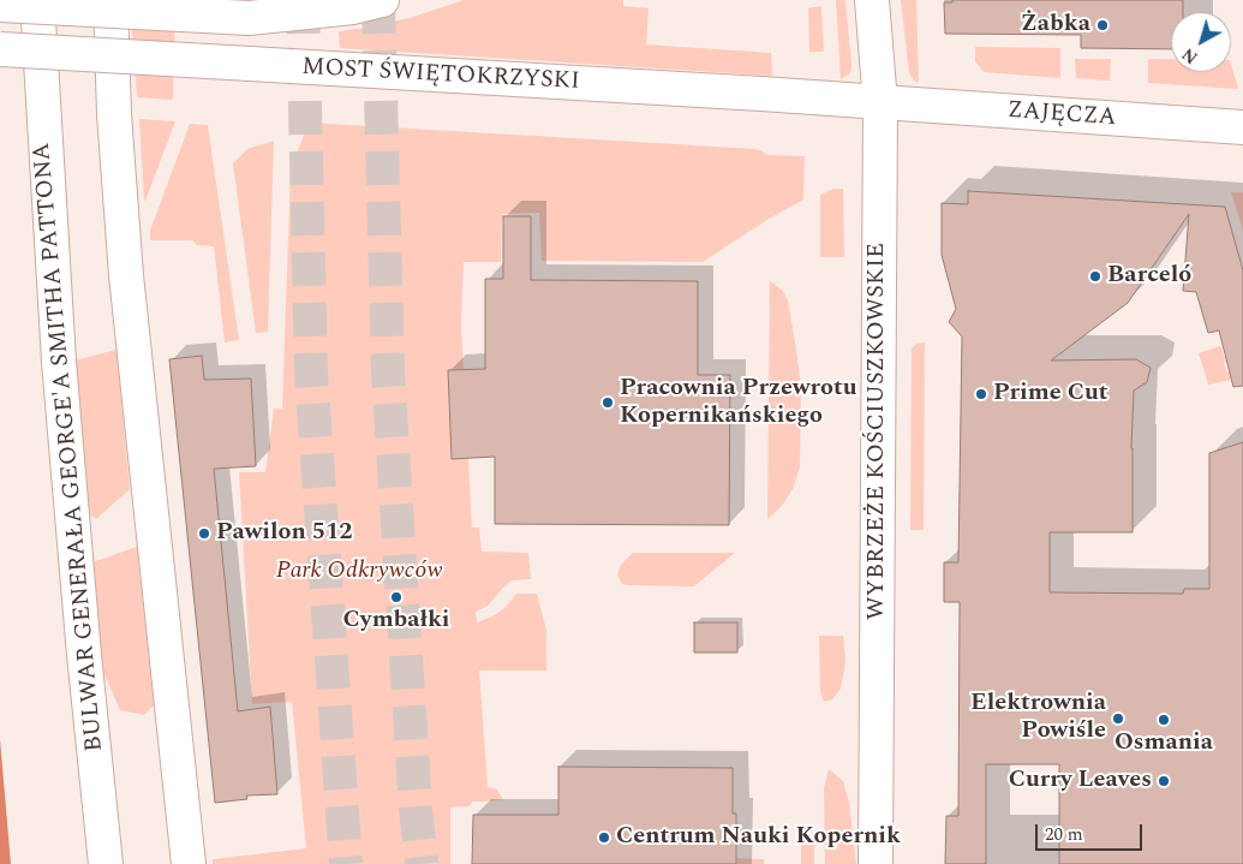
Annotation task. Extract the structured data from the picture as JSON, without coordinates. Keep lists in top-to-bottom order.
{
  "streets": {
    "street": [
      "MOST ŚWIĘTOKRZYSKI",
      "ZAJĘCZA",
      "WYBRZEŻE KOŚCIUSZKOWSKIE",
      "BULWAR GENERAŁA GEORGE'A SMITHA PATTONA"
    ]
  },
  "crossings": [
    ["MOST ŚWIĘTOKRZYSKI", "ZAJĘCZA"],
    ["MOST ŚWIĘTOKRZYSKI", "WYBRZEŻE KOŚCIUSZKOWSKIE"],
    ["ZAJĘCZA", "WYBRZEŻE KOŚCIUSZKOWSKIE"]
  ],
  "parks": ["Park Odkrywców"],
  "places": [
    "Żabka",
    "Barceló",
    "Prime Cut",
    "Pracownia Przewrotu Kopernikańskiego",
    "Pawilon 512",
    "Cymbałki",
    "Elektrownia Powiśle",
    "Osmania",
    "Curry Leaves",
    "Centrum Nauki Kopernik"
  ],
  "scale_bar": "20 m",
  "north": "bottom left"
}
